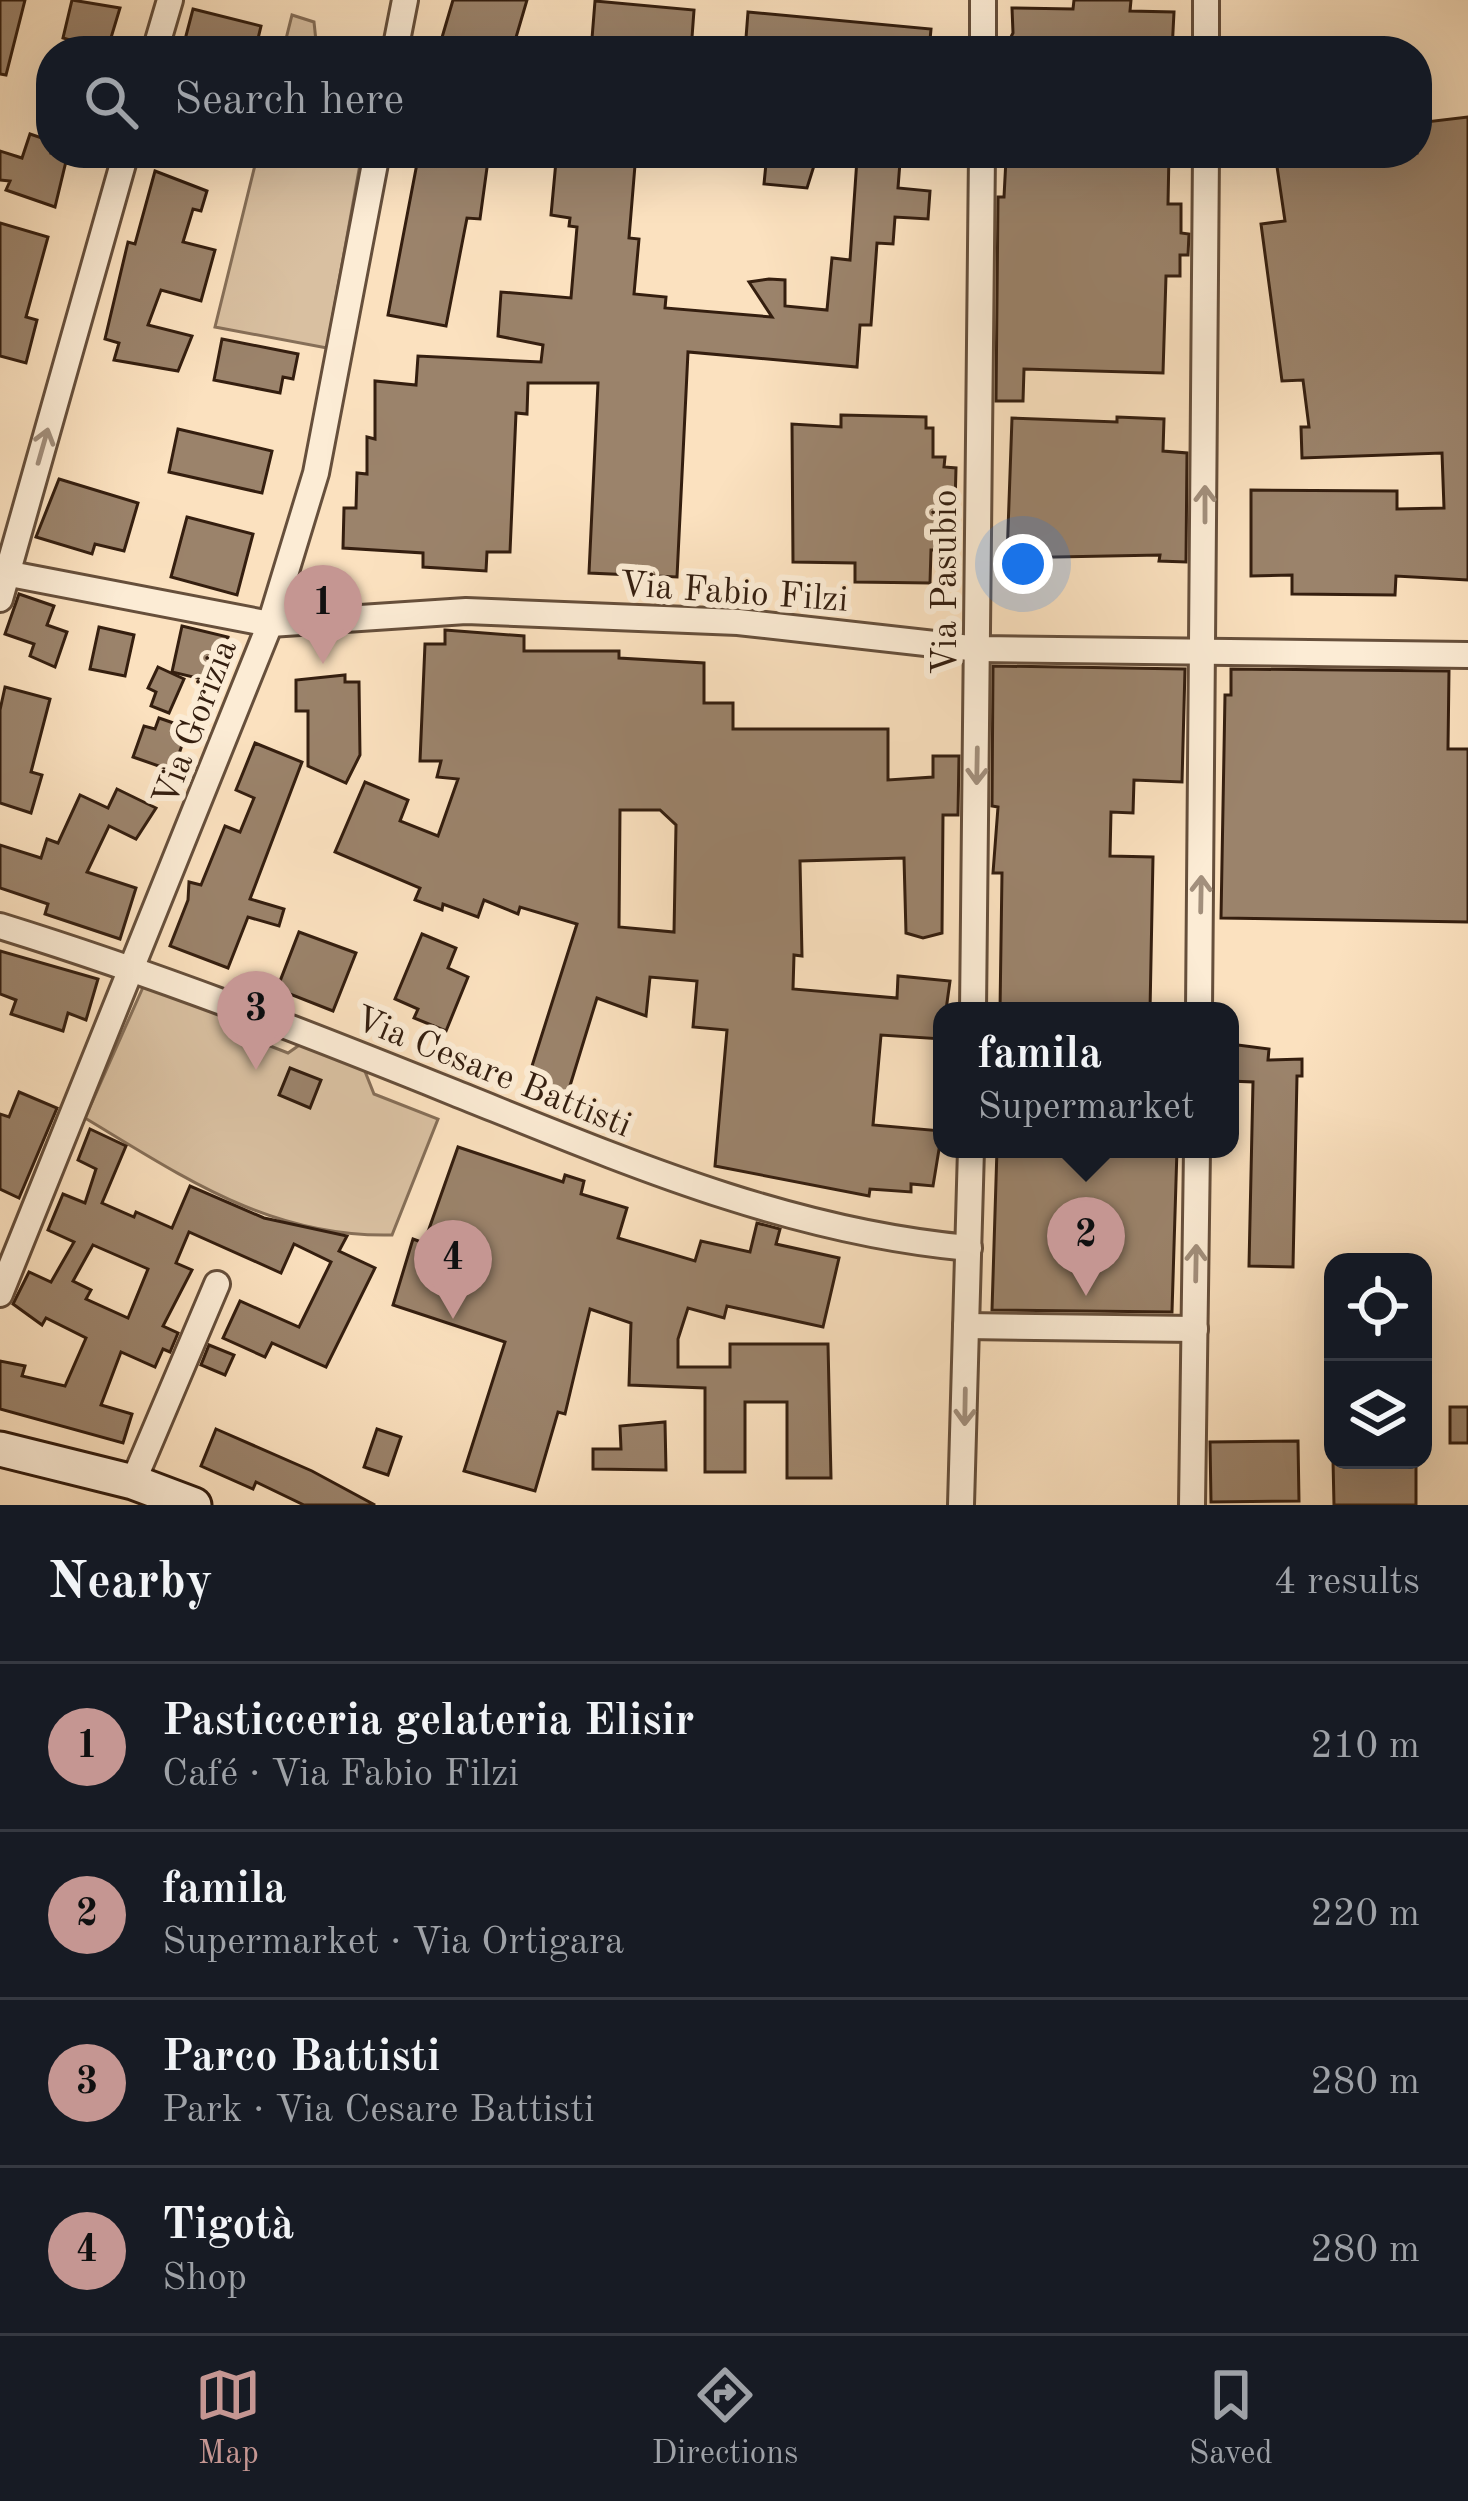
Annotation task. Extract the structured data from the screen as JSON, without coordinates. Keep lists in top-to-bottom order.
{
  "streets": {
    "street": [
      "Via Pasubio",
      "Via Fabio Filzi",
      "Via Gorizia",
      "Via Cesare Battisti"
    ]
  },
  "crossings": [
    ["Via Pasubio", "Via Fabio Filzi"],
    ["Via Fabio Filzi", "Via Gorizia"],
    ["Via Gorizia", "Via Cesare Battisti"]
  ],
  "one_way": ["Via Pasubio"],
  "page": {
    "search": "Search here",
    "pins": [
      "1",
      "3",
      "2",
      "4"
    ],
    "popup": ["famila", "Supermarket"],
    "heading": ["Nearby", "4 results"],
    "list": [
      {
        "mark": "1",
        "name": "Pasticceria gelateria Elisir",
        "note": "Café · Via Fabio Filzi",
        "value": "210 m"
      },
      {
        "mark": "2",
        "name": "famila",
        "note": "Supermarket · Via Ortigara",
        "value": "220 m"
      },
      {
        "mark": "3",
        "name": "Parco Battisti",
        "note": "Park · Via Cesare Battisti",
        "value": "280 m"
      },
      {
        "mark": "4",
        "name": "Tigotà",
        "note": "Shop",
        "value": "280 m"
      }
    ],
    "nav": ["Map", "Directions", "Saved"]
  }
}
